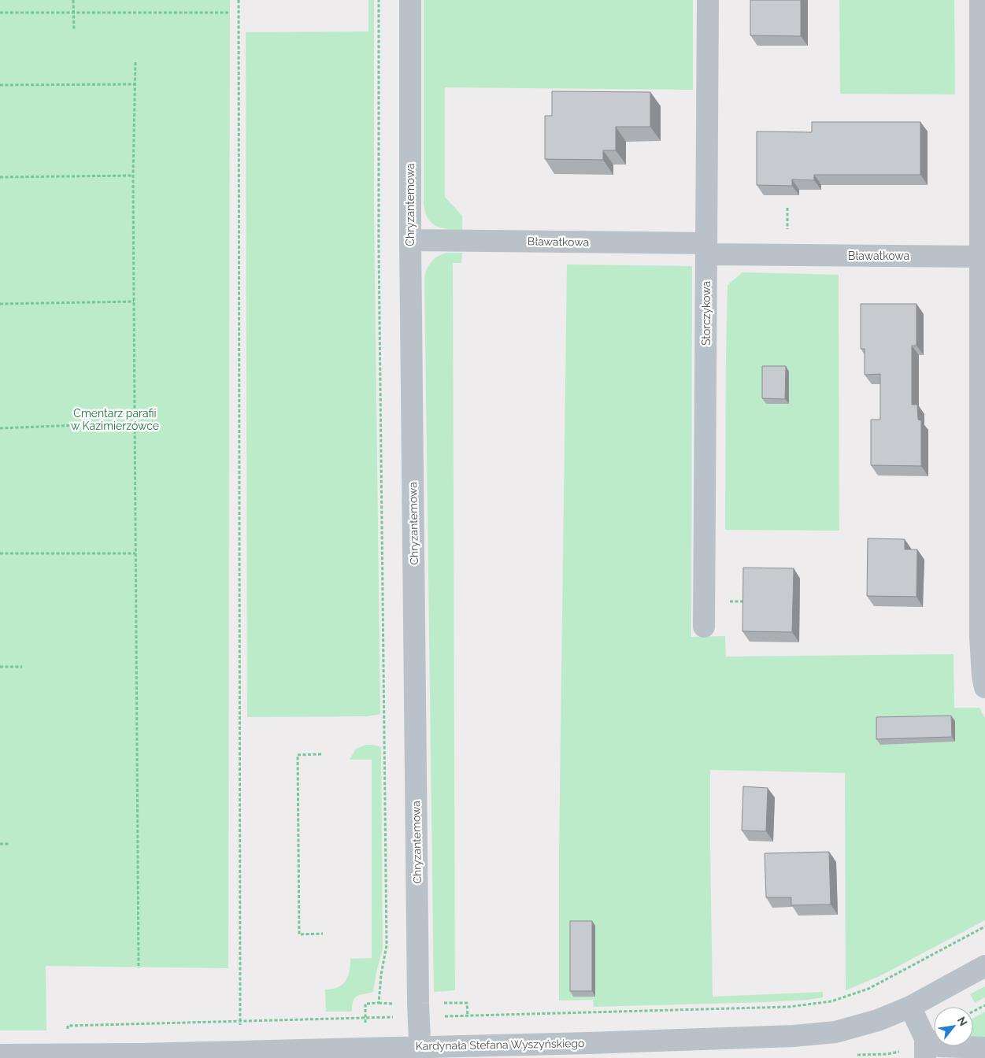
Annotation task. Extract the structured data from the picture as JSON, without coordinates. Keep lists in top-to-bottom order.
{
  "streets": {
    "street": [
      "Chryzantemowa",
      "Bławatkowa",
      "Storczykowa",
      "Kardynała Stefana Wyszyńskiego"
    ]
  },
  "crossings": [
    ["Chryzantemowa", "Bławatkowa"],
    ["Chryzantemowa", "Kardynała Stefana Wyszyńskiego"],
    ["Bławatkowa", "Storczykowa"]
  ],
  "parks": ["Cmentarz parafii w Kazimierzówce"],
  "north": "top right"
}
